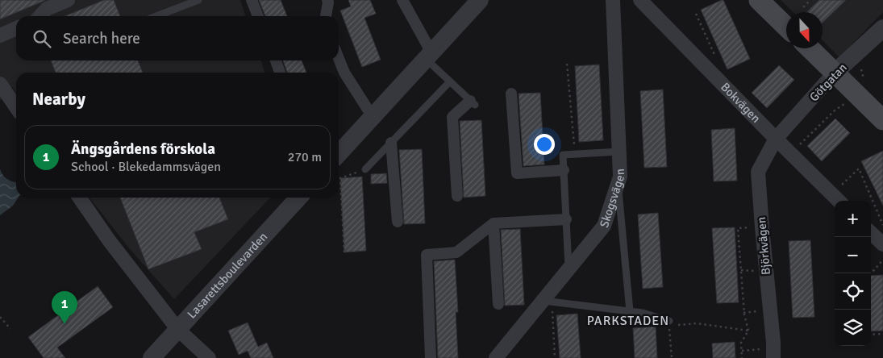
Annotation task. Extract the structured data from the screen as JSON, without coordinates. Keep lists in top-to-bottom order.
{
  "streets": {
    "street": [
      "Götgatan",
      "Bokvägen",
      "Skogsvägen",
      "Björkvägen",
      "Lasarettsboulevarden"
    ]
  },
  "crossings": [
    ["Götgatan", "Bokvägen"],
    ["Götgatan", "Björkvägen"],
    ["Bokvägen", "Björkvägen"]
  ],
  "districts": ["PARKSTADEN"],
  "north": "bottom",
  "page": {
    "search": "Search here",
    "heading": "Nearby",
    "list": [
      {
        "mark": "1",
        "name": "Ängsgårdens förskola",
        "note": "School · Blekedammsvägen",
        "value": "270 m"
      }
    ],
    "map_buttons": ["+", "−"],
    "pins": "1"
  }
}
